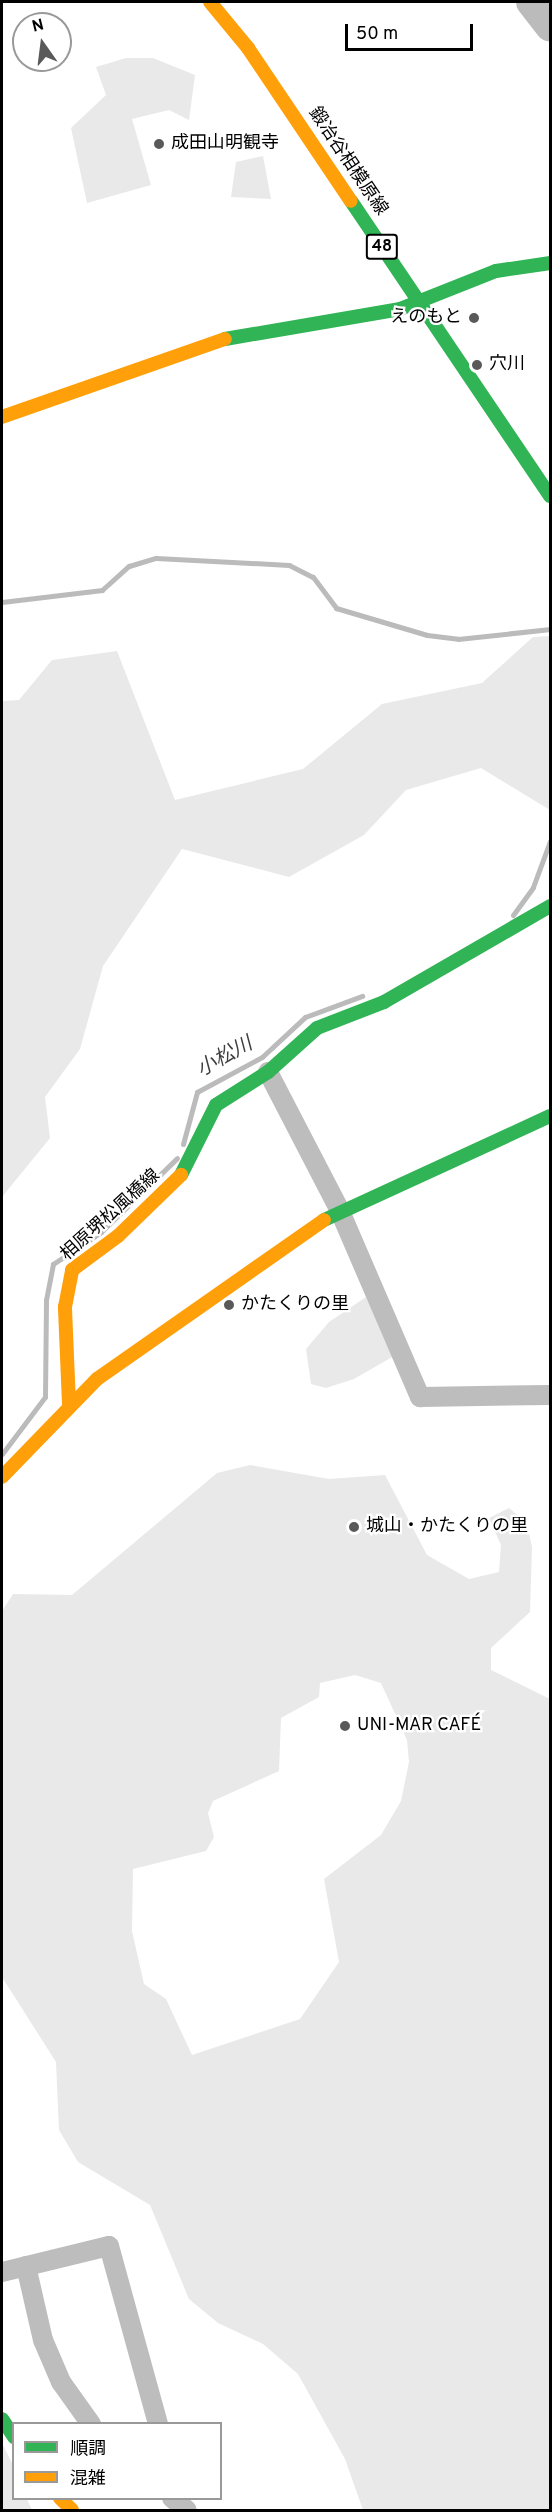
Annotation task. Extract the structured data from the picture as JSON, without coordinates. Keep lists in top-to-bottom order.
{
  "streets": {
    "street": ["鍛冶谷相模原線", "48", "相原堺松風橋線"]
  },
  "water": ["小松川"],
  "places": [
    "成田山明観寺",
    "えのもと",
    "穴川",
    "かたくりの里",
    "城山・かたくりの里",
    "UNI-MAR CAFÉ"
  ],
  "legend": ["順調", "混雑"],
  "scale_bar": "50 m",
  "north": "top"
}
